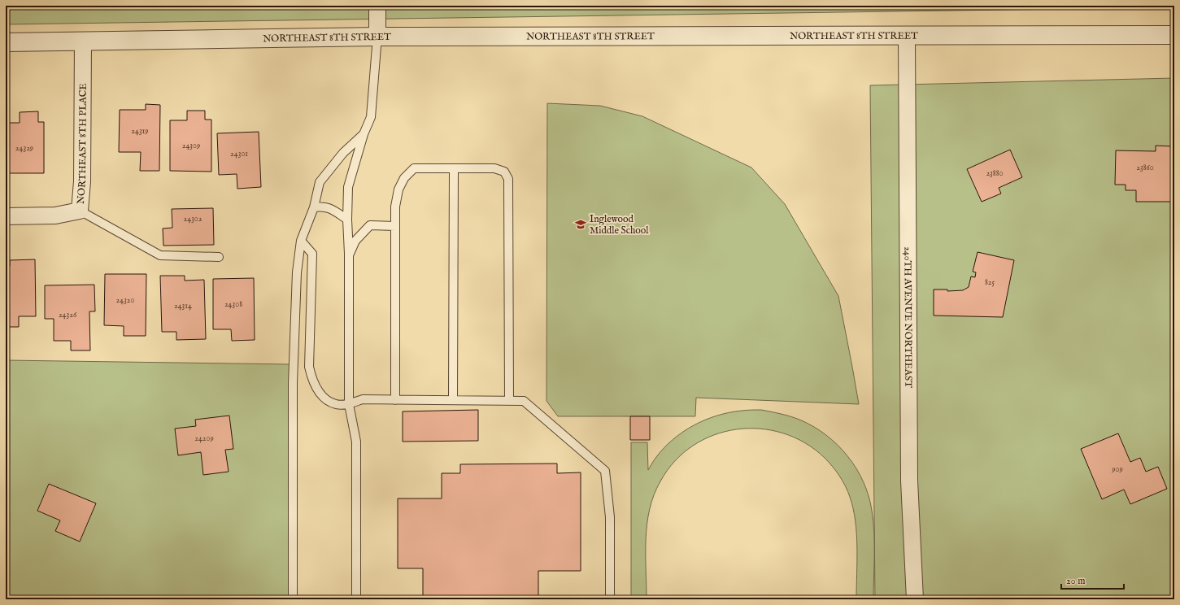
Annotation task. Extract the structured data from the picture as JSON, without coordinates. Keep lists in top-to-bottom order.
{
  "streets": {
    "street": ["NORTHEAST 8TH STREET", "NORTHEAST 8TH PLACE", "240TH AVENUE NORTHEAST"]
  },
  "crossings": [
    ["NORTHEAST 8TH STREET", "NORTHEAST 8TH PLACE"],
    ["NORTHEAST 8TH STREET", "240TH AVENUE NORTHEAST"]
  ],
  "places": {
    "school or university": ["Inglewood Middle School"]
  },
  "house_numbers": [
    "24319",
    "24309",
    "24329",
    "24301",
    "23860",
    "23880",
    "24302",
    "825",
    "24320",
    "24308",
    "24314",
    "24326",
    "24209",
    "909"
  ],
  "scale_bar": "20 m"
}
